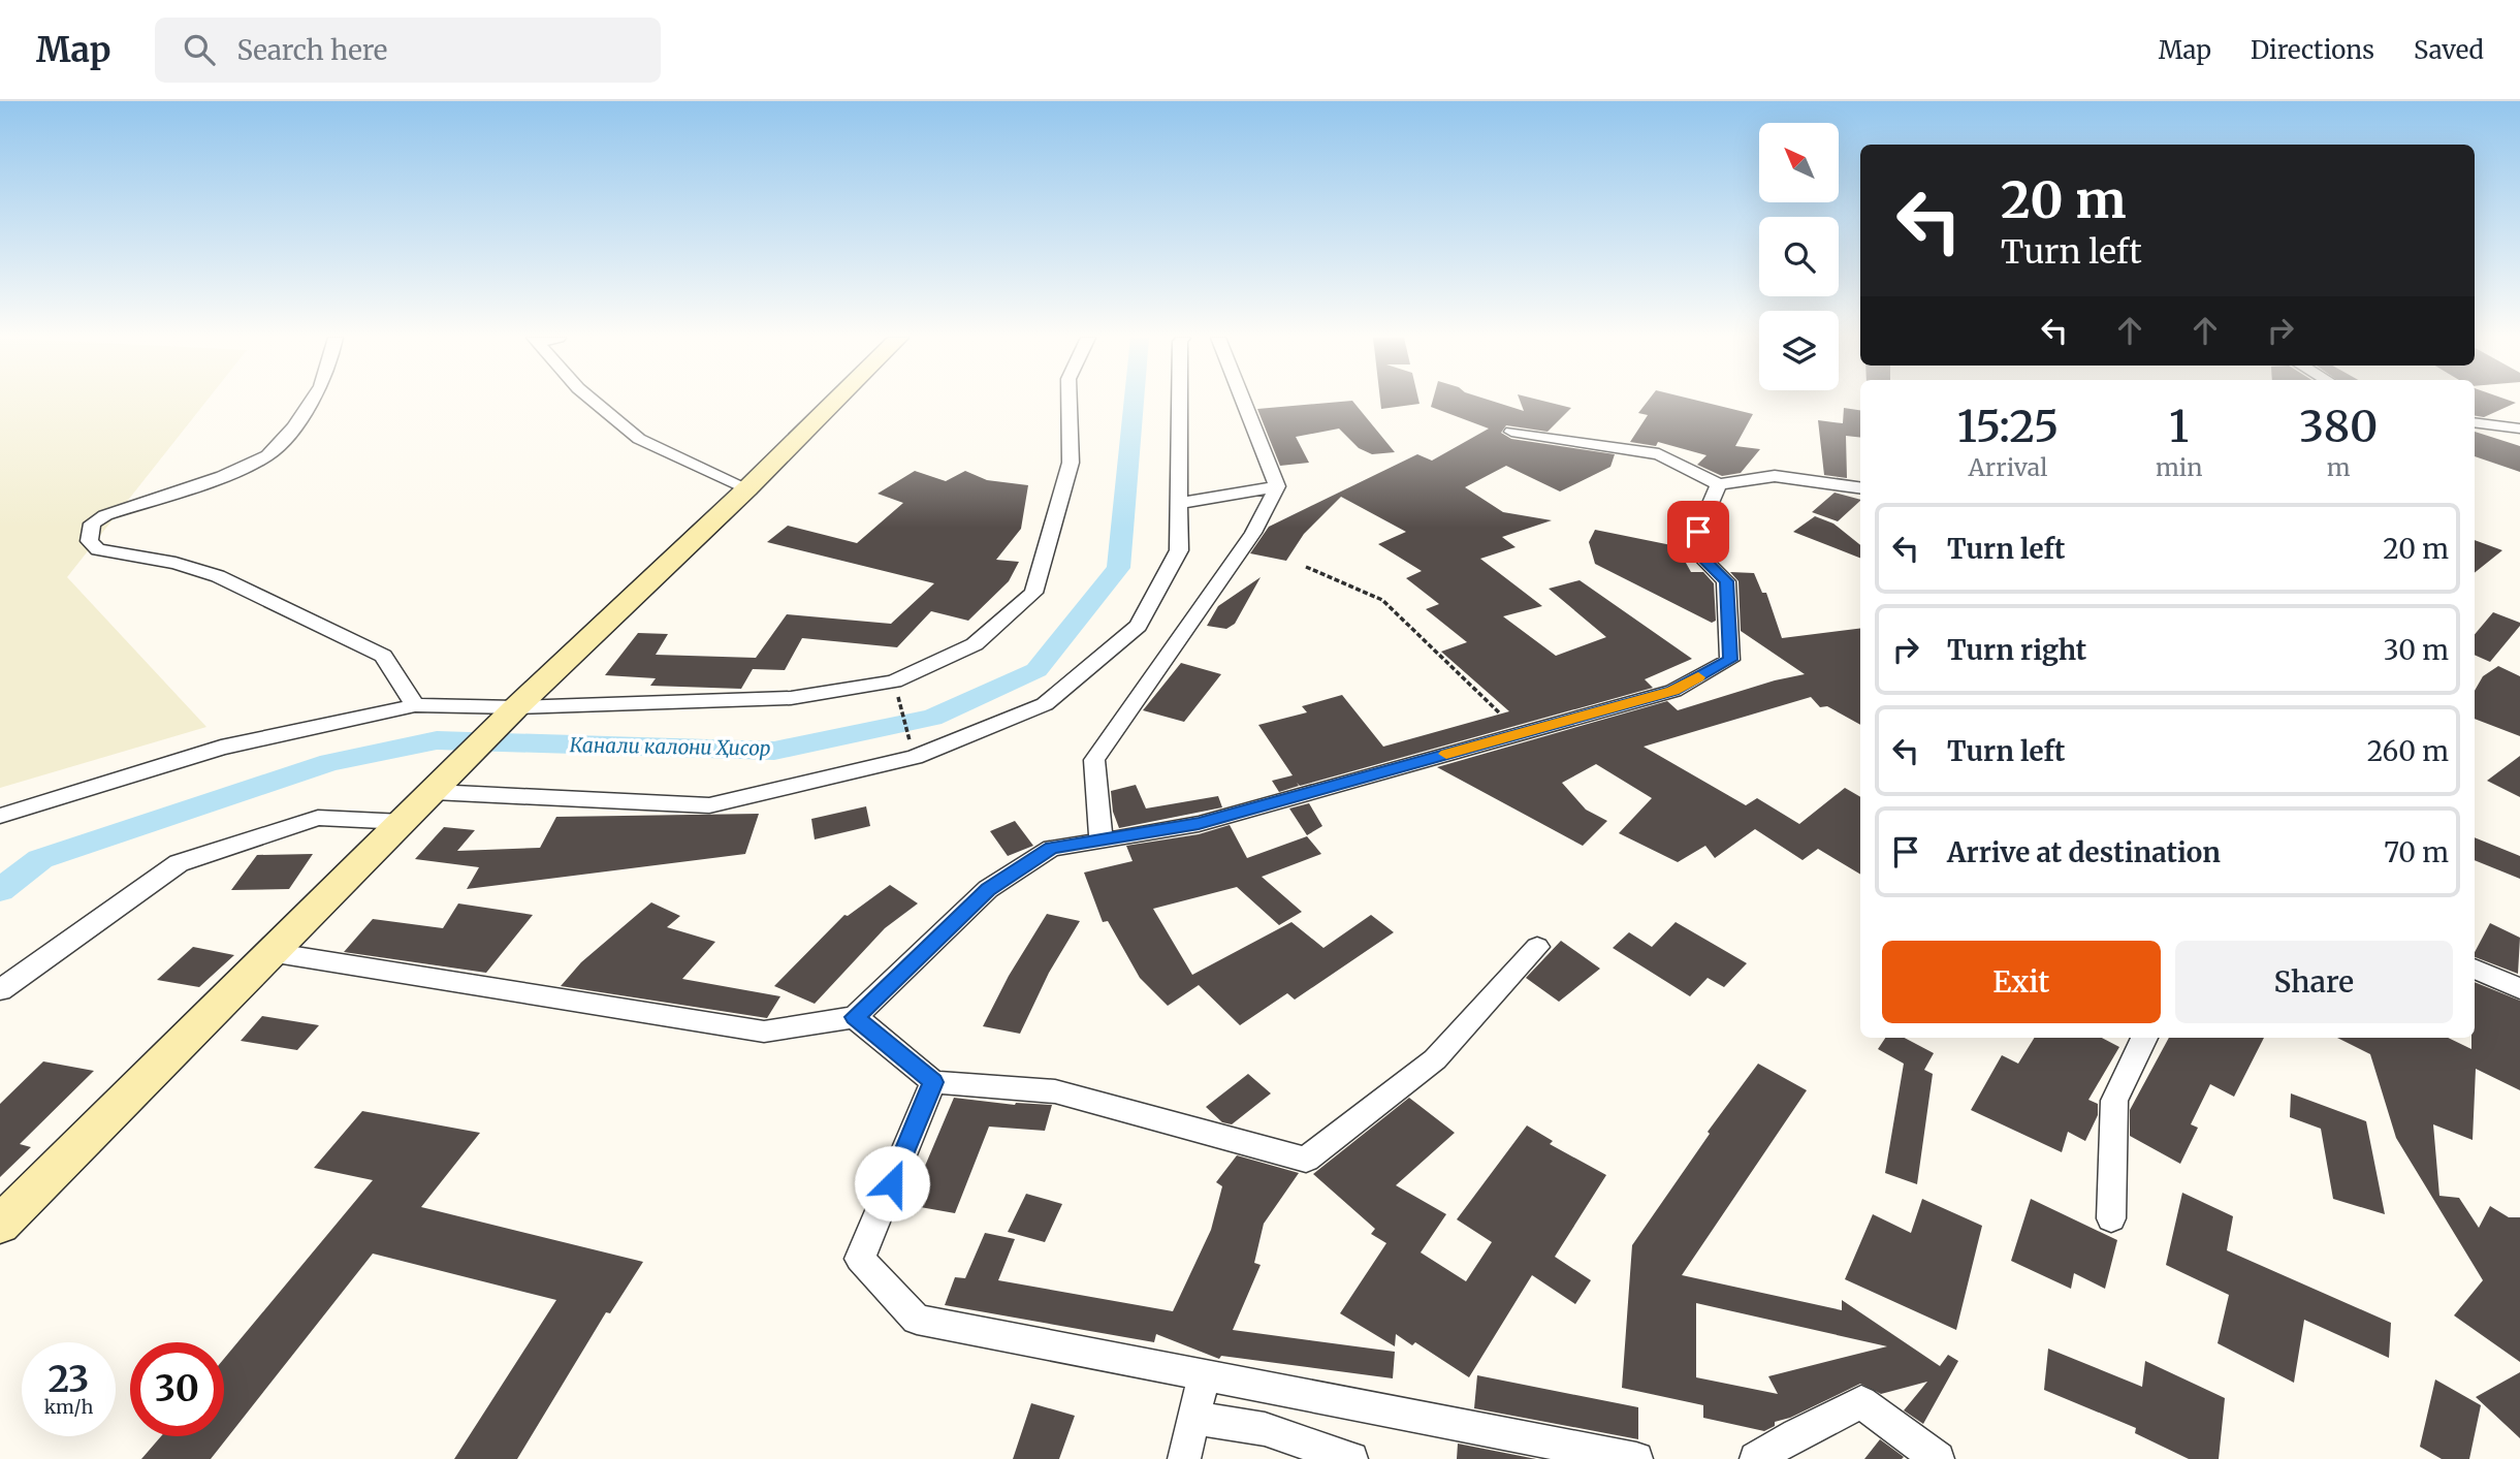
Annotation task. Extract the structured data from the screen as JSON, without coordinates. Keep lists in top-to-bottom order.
{
  "water": ["Канали калони Ҳисор"],
  "north": "top left",
  "page": {
    "header": "Map",
    "search": "Search here",
    "nav": ["Map", "Directions", "Saved"],
    "turn": ["20 m", "Turn left"],
    "eta": [
      "15:25",
      "Arrival",
      "1",
      "min",
      "380",
      "m"
    ],
    "list": [
      {
        "name": "Turn left",
        "value": "20 m"
      },
      {
        "name": "Turn right",
        "value": "30 m"
      },
      {
        "name": "Turn left",
        "value": "260 m"
      },
      {
        "name": "Arrive at destination",
        "value": "70 m"
      }
    ],
    "buttons": ["Exit", "Share"],
    "speed": "23 km/h",
    "limit": "30"
  }
}
